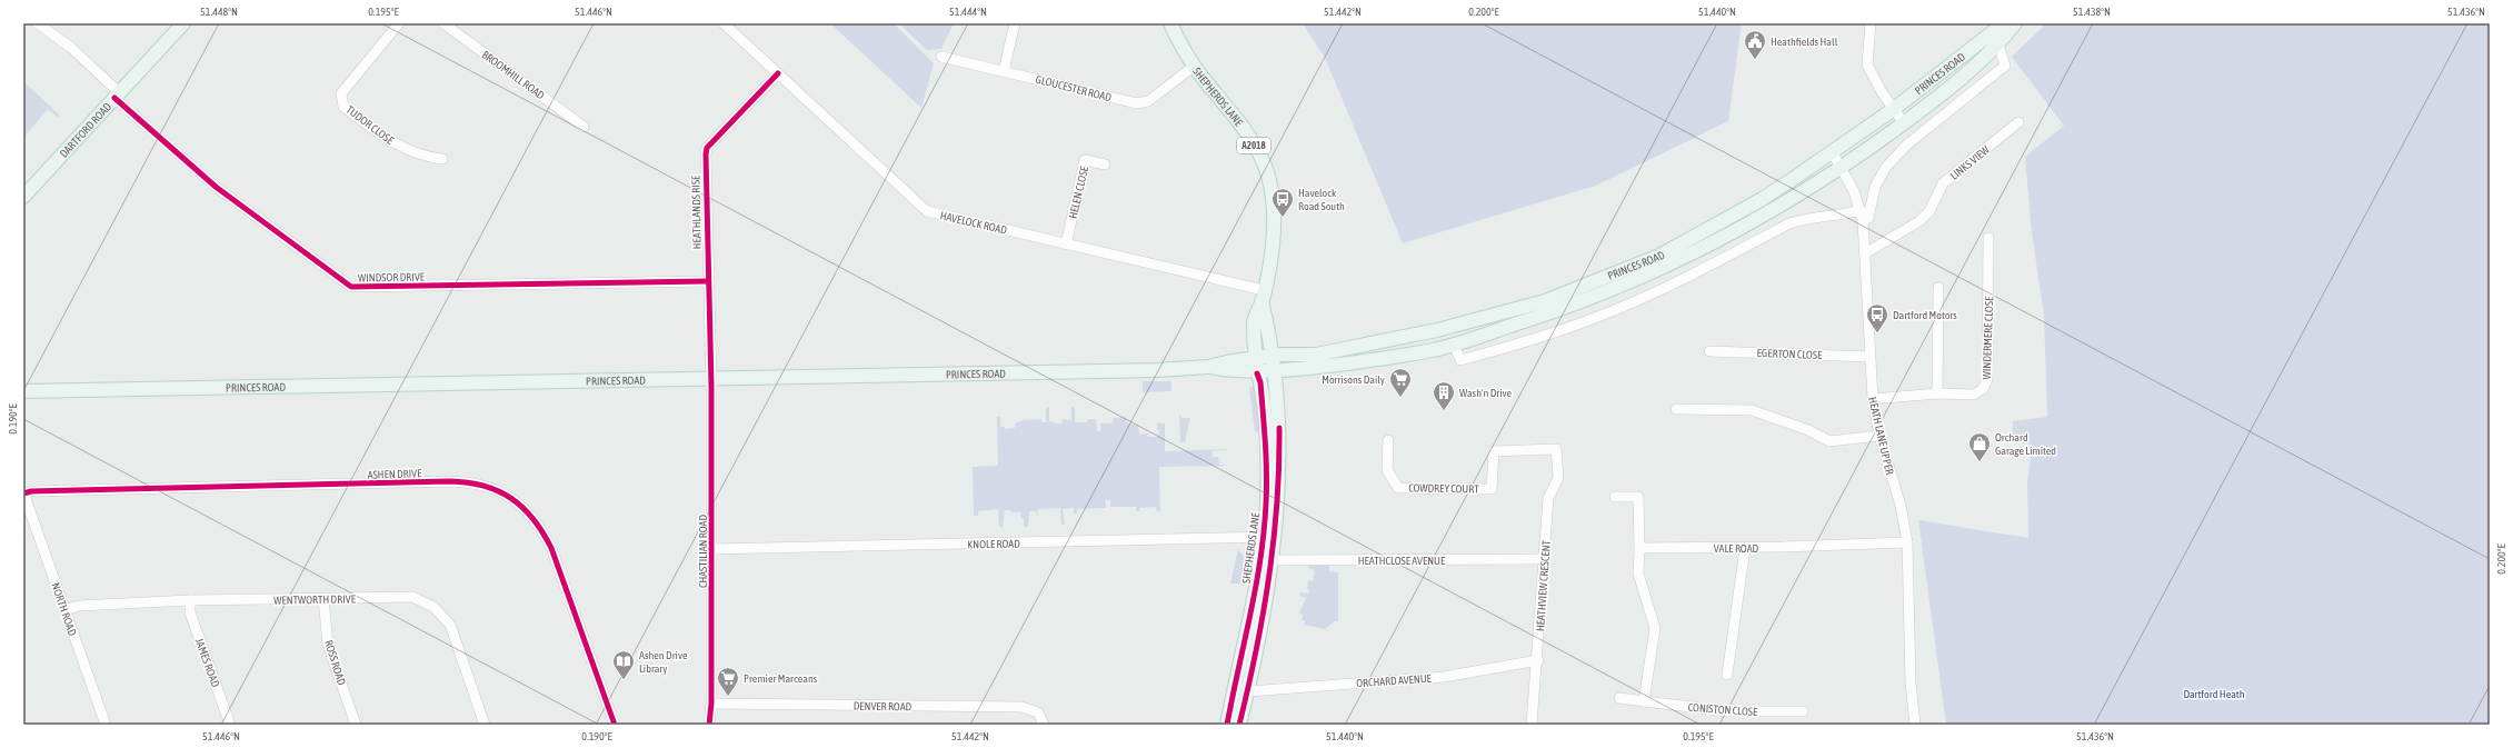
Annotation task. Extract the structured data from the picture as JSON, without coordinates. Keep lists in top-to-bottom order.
{
  "streets": {
    "main road": [
      "PRINCES ROAD",
      "SHEPHERDS LANE",
      "DARTFORD ROAD",
      "A2018"
    ],
    "street": [
      "BROOMHILL ROAD",
      "GLOUCESTER ROAD",
      "TUDOR CLOSE",
      "LINKS VIEW",
      "HELEN CLOSE",
      "HEATHLANDS RISE",
      "HAVELOCK ROAD",
      "WINDSOR DRIVE",
      "WINDERMERE CLOSE",
      "EGERTON CLOSE",
      "HEATH LANE UPPER",
      "ASHEN DRIVE",
      "COWDREY COURT",
      "KNOLE ROAD",
      "VALE ROAD",
      "CHASTILIAN ROAD",
      "HEATHCLOSE AVENUE",
      "HEATHVIEW CRESCENT",
      "WENTWORTH DRIVE",
      "NORTH ROAD",
      "JAMES ROAD",
      "ROSS ROAD",
      "ORCHARD AVENUE",
      "DENVER ROAD",
      "CONISTON CLOSE"
    ]
  },
  "crossings": [
    ["PRINCES ROAD", "SHEPHERDS LANE"],
    ["PRINCES ROAD", "HEATHLANDS RISE"],
    ["PRINCES ROAD", "HEATH LANE UPPER"],
    ["PRINCES ROAD", "CHASTILIAN ROAD"],
    ["GLOUCESTER ROAD", "SHEPHERDS LANE"],
    ["SHEPHERDS LANE", "HAVELOCK ROAD"],
    ["SHEPHERDS LANE", "KNOLE ROAD"],
    ["SHEPHERDS LANE", "HEATHCLOSE AVENUE"],
    ["SHEPHERDS LANE", "ORCHARD AVENUE"],
    ["DARTFORD ROAD", "WINDSOR DRIVE"],
    ["LINKS VIEW", "HEATH LANE UPPER"],
    ["HELEN CLOSE", "HAVELOCK ROAD"],
    ["HEATHLANDS RISE", "HAVELOCK ROAD"],
    ["HEATHLANDS RISE", "WINDSOR DRIVE"],
    ["HEATHLANDS RISE", "CHASTILIAN ROAD"],
    ["WINDERMERE CLOSE", "HEATH LANE UPPER"],
    ["EGERTON CLOSE", "HEATH LANE UPPER"],
    ["HEATH LANE UPPER", "VALE ROAD"],
    ["ASHEN DRIVE", "NORTH ROAD"],
    ["COWDREY COURT", "HEATHVIEW CRESCENT"],
    ["KNOLE ROAD", "CHASTILIAN ROAD"],
    ["CHASTILIAN ROAD", "DENVER ROAD"],
    ["HEATHCLOSE AVENUE", "HEATHVIEW CRESCENT"],
    ["HEATHVIEW CRESCENT", "ORCHARD AVENUE"],
    ["WENTWORTH DRIVE", "NORTH ROAD"],
    ["WENTWORTH DRIVE", "JAMES ROAD"],
    ["WENTWORTH DRIVE", "ROSS ROAD"]
  ],
  "parks": ["Dartford Heath"],
  "places": {
    "public building": ["Heathfields Hall"],
    "bus stop": ["Havelock Road South", "Dartford Motors"],
    "supermarket": ["Morrisons Daily", "Premier Marceans"],
    "building": ["Wash'n Drive"],
    "shop": ["Orchard Garage Limited"],
    "library": ["Ashen Drive Library"]
  },
  "coordinates": [
    "51.448°N",
    "0.195°E",
    "51.446°N",
    "51.444°N",
    "51.442°N",
    "0.200°E",
    "51.440°N",
    "51.438°N",
    "51.436°N",
    "0.190°E"
  ]
}
